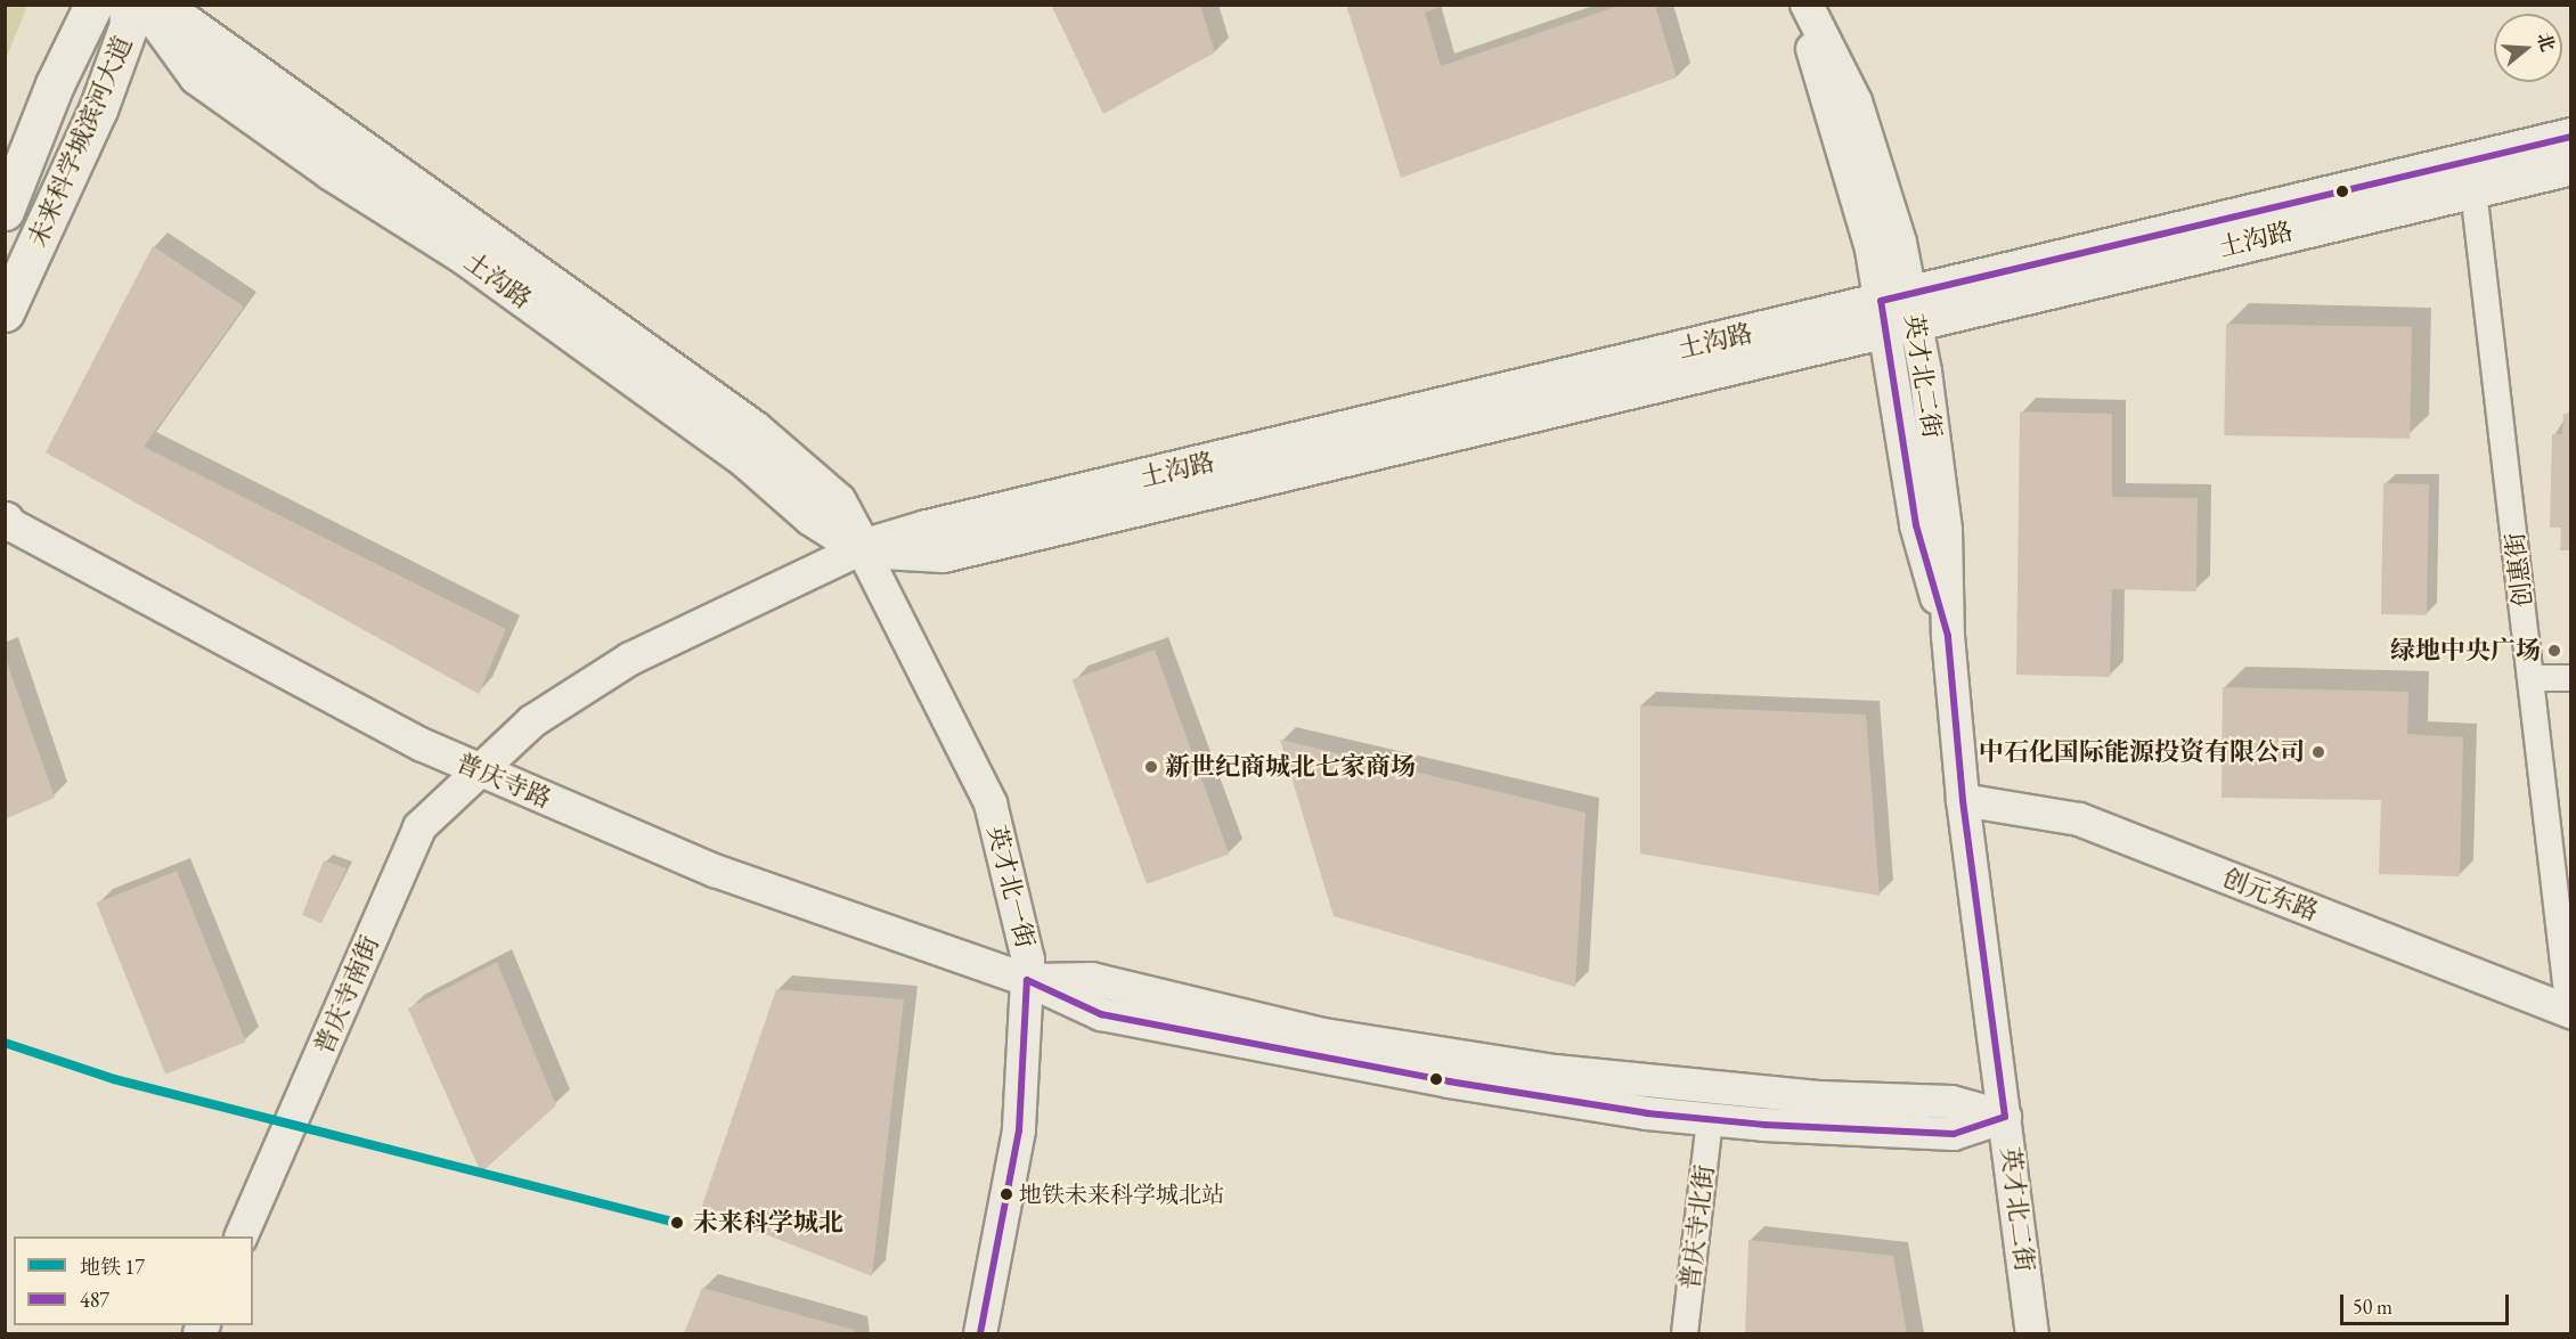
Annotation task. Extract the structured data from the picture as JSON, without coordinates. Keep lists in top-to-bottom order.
{
  "streets": {
    "main road": ["未来科学城滨河大道", "土沟路"],
    "street": [
      "英才北二街",
      "创惠街",
      "普庆寺路",
      "英才北一街",
      "创元东路",
      "普庆寺南街",
      "普庆寺北街"
    ]
  },
  "crossings": [
    ["土沟路", "英才北二街"],
    ["土沟路", "英才北一街"],
    ["土沟路", "普庆寺南街"],
    ["英才北二街", "普庆寺路"],
    ["英才北二街", "创元东路"],
    ["创惠街", "创元东路"],
    ["普庆寺路", "英才北一街"],
    ["普庆寺路", "普庆寺南街"],
    ["普庆寺路", "普庆寺北街"],
    ["英才北一街", "普庆寺南街"]
  ],
  "places": [
    "绿地中央广场",
    "中石化国际能源投资有限公司",
    "新世纪商城北七家商场",
    "地铁未来科学城北站",
    "未来科学城北"
  ],
  "lines": ["transit line 487", "metro line 17"],
  "legend": ["地铁 17", "487"],
  "scale_bar": "50 m",
  "north": "right"
}
